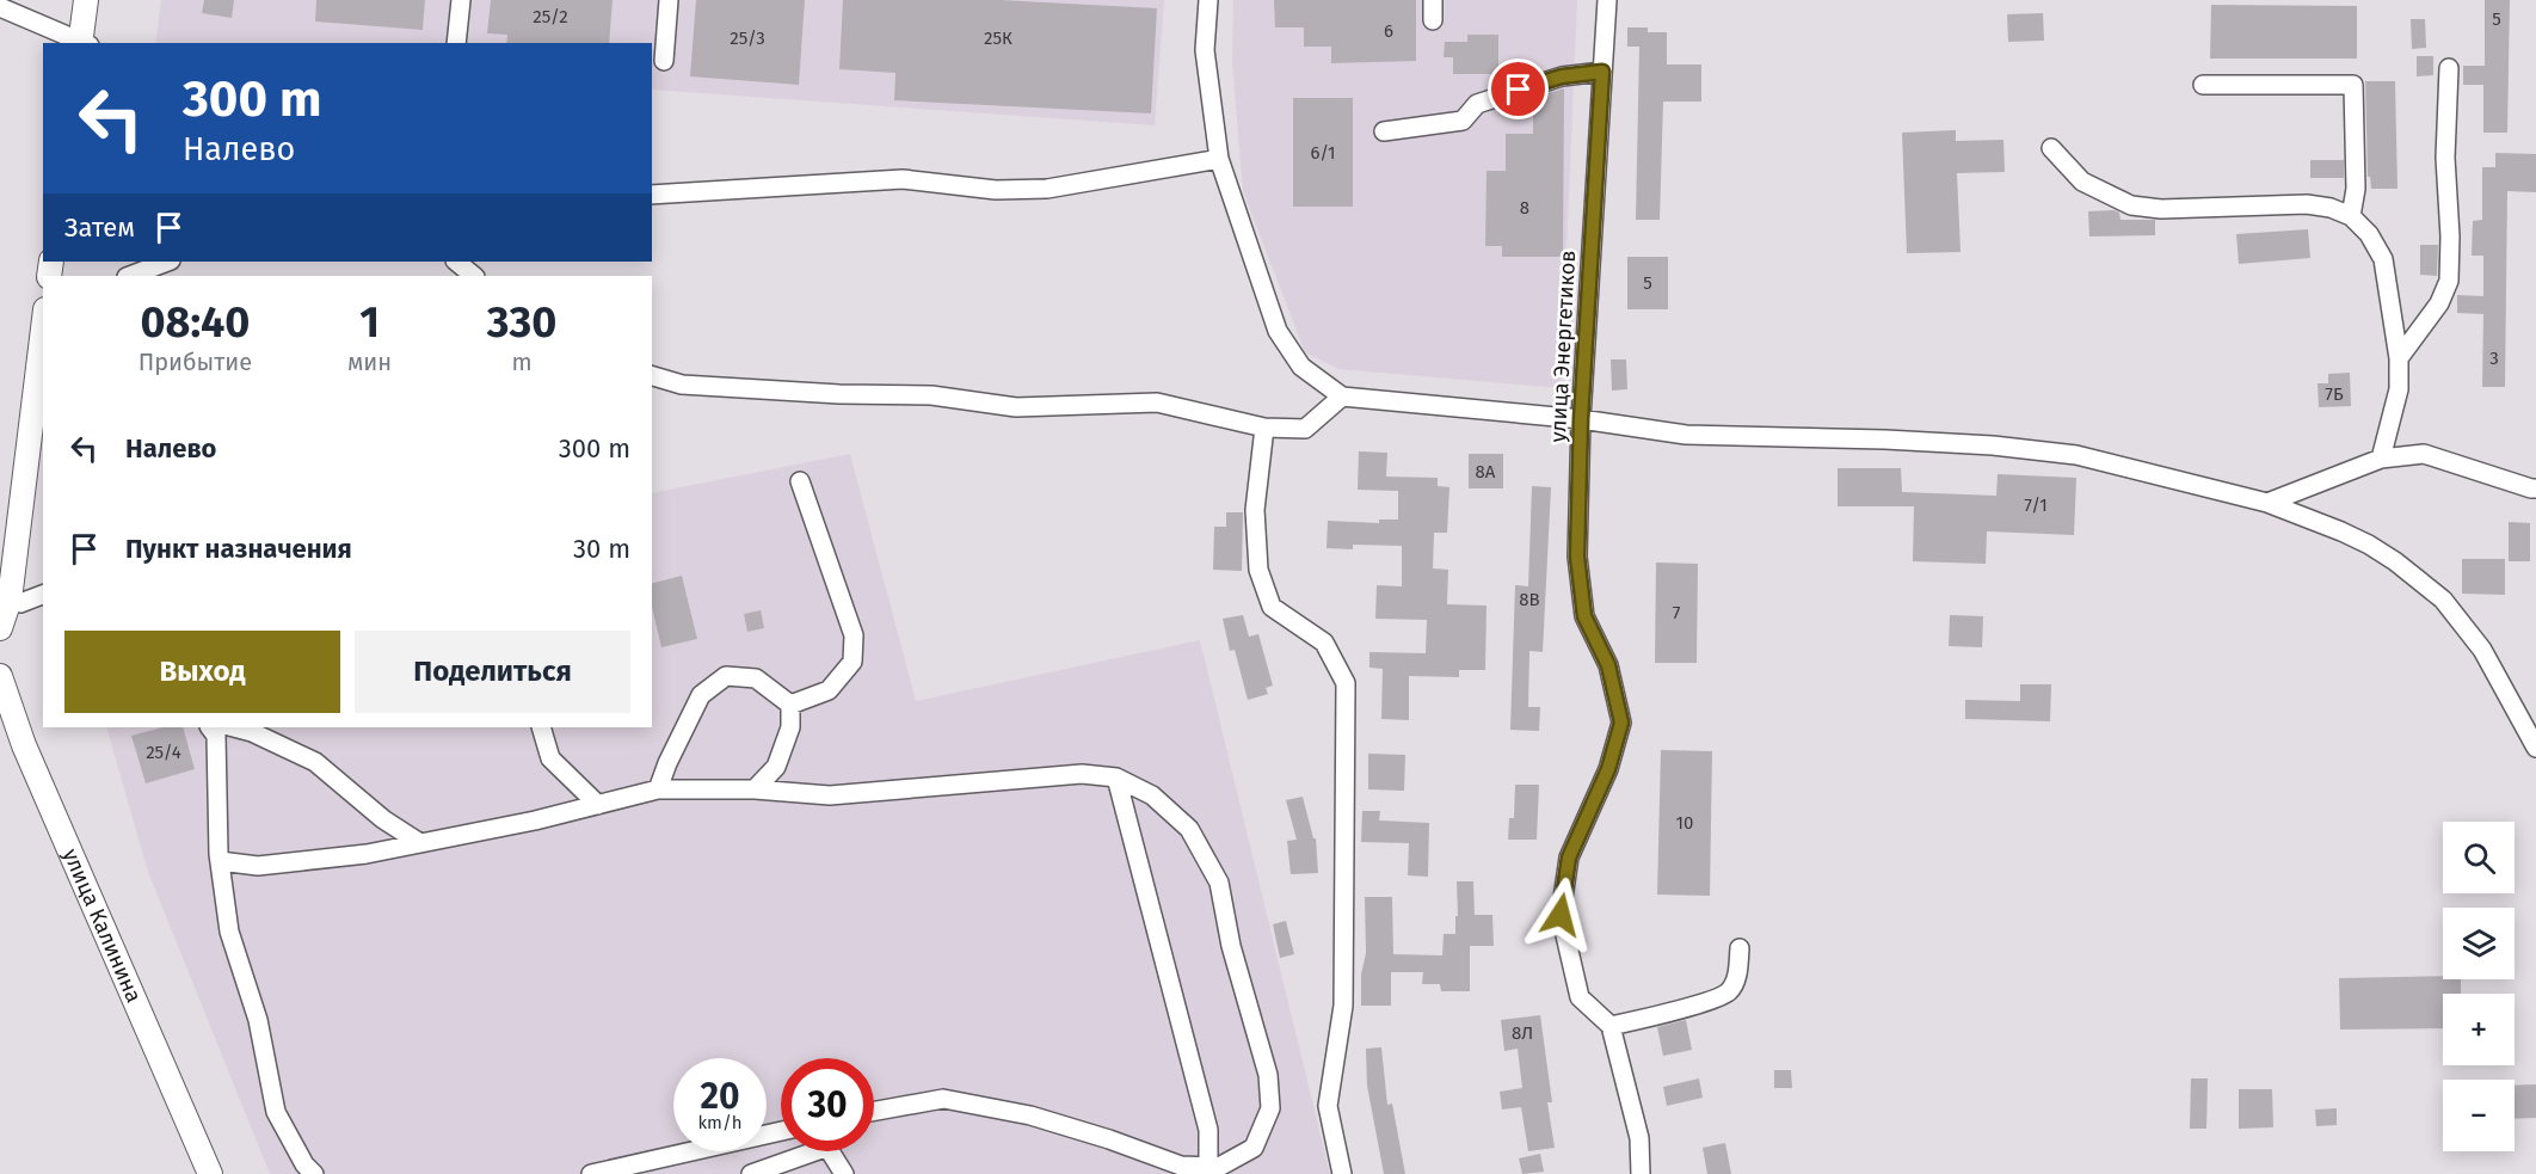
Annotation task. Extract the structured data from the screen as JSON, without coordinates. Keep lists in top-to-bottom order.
{
  "streets": {
    "main road": ["улица Калинина"],
    "street": ["улица Энергетиков"]
  },
  "house_numbers": [
    "25/2",
    "5",
    "6",
    "25/3",
    "25К",
    "6/1",
    "8",
    "5",
    "3",
    "7Б",
    "8А",
    "7/1",
    "8В",
    "7",
    "25/4",
    "10",
    "8Л"
  ],
  "page": {
    "turn": ["300 m", "Налево"],
    "then": "Затем",
    "eta": [
      "08:40",
      "Прибытие",
      "1",
      "мин",
      "330",
      "m"
    ],
    "list": [
      {
        "name": "Налево",
        "value": "300 m"
      },
      {
        "name": "Пункт назначения",
        "value": "30 m"
      }
    ],
    "buttons": ["Выход", "Поделиться"],
    "map_buttons": ["+", "−"],
    "speed": "20 km/h",
    "limit": "30"
  }
}
